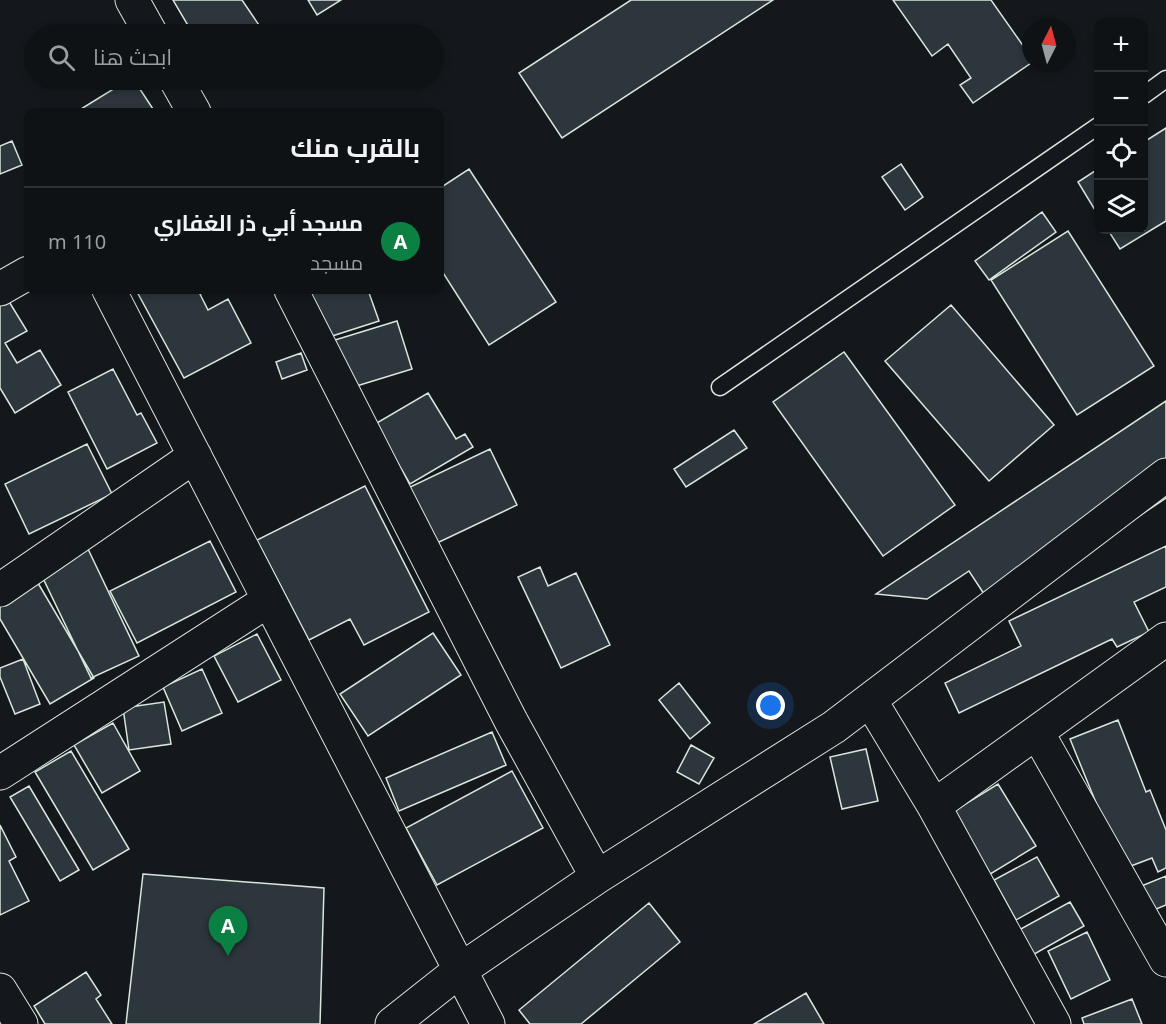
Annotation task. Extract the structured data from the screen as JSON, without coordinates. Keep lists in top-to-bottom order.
{
  "north": "top",
  "page": {
    "map_buttons": ["+", "−"],
    "search": "ابحث هنا",
    "heading": "بالقرب منك",
    "list": [
      {
        "mark": "A",
        "name": "مسجد أبي ذر الغفاري",
        "note": "مسجد",
        "value": "110 m"
      }
    ],
    "pins": "A"
  }
}
